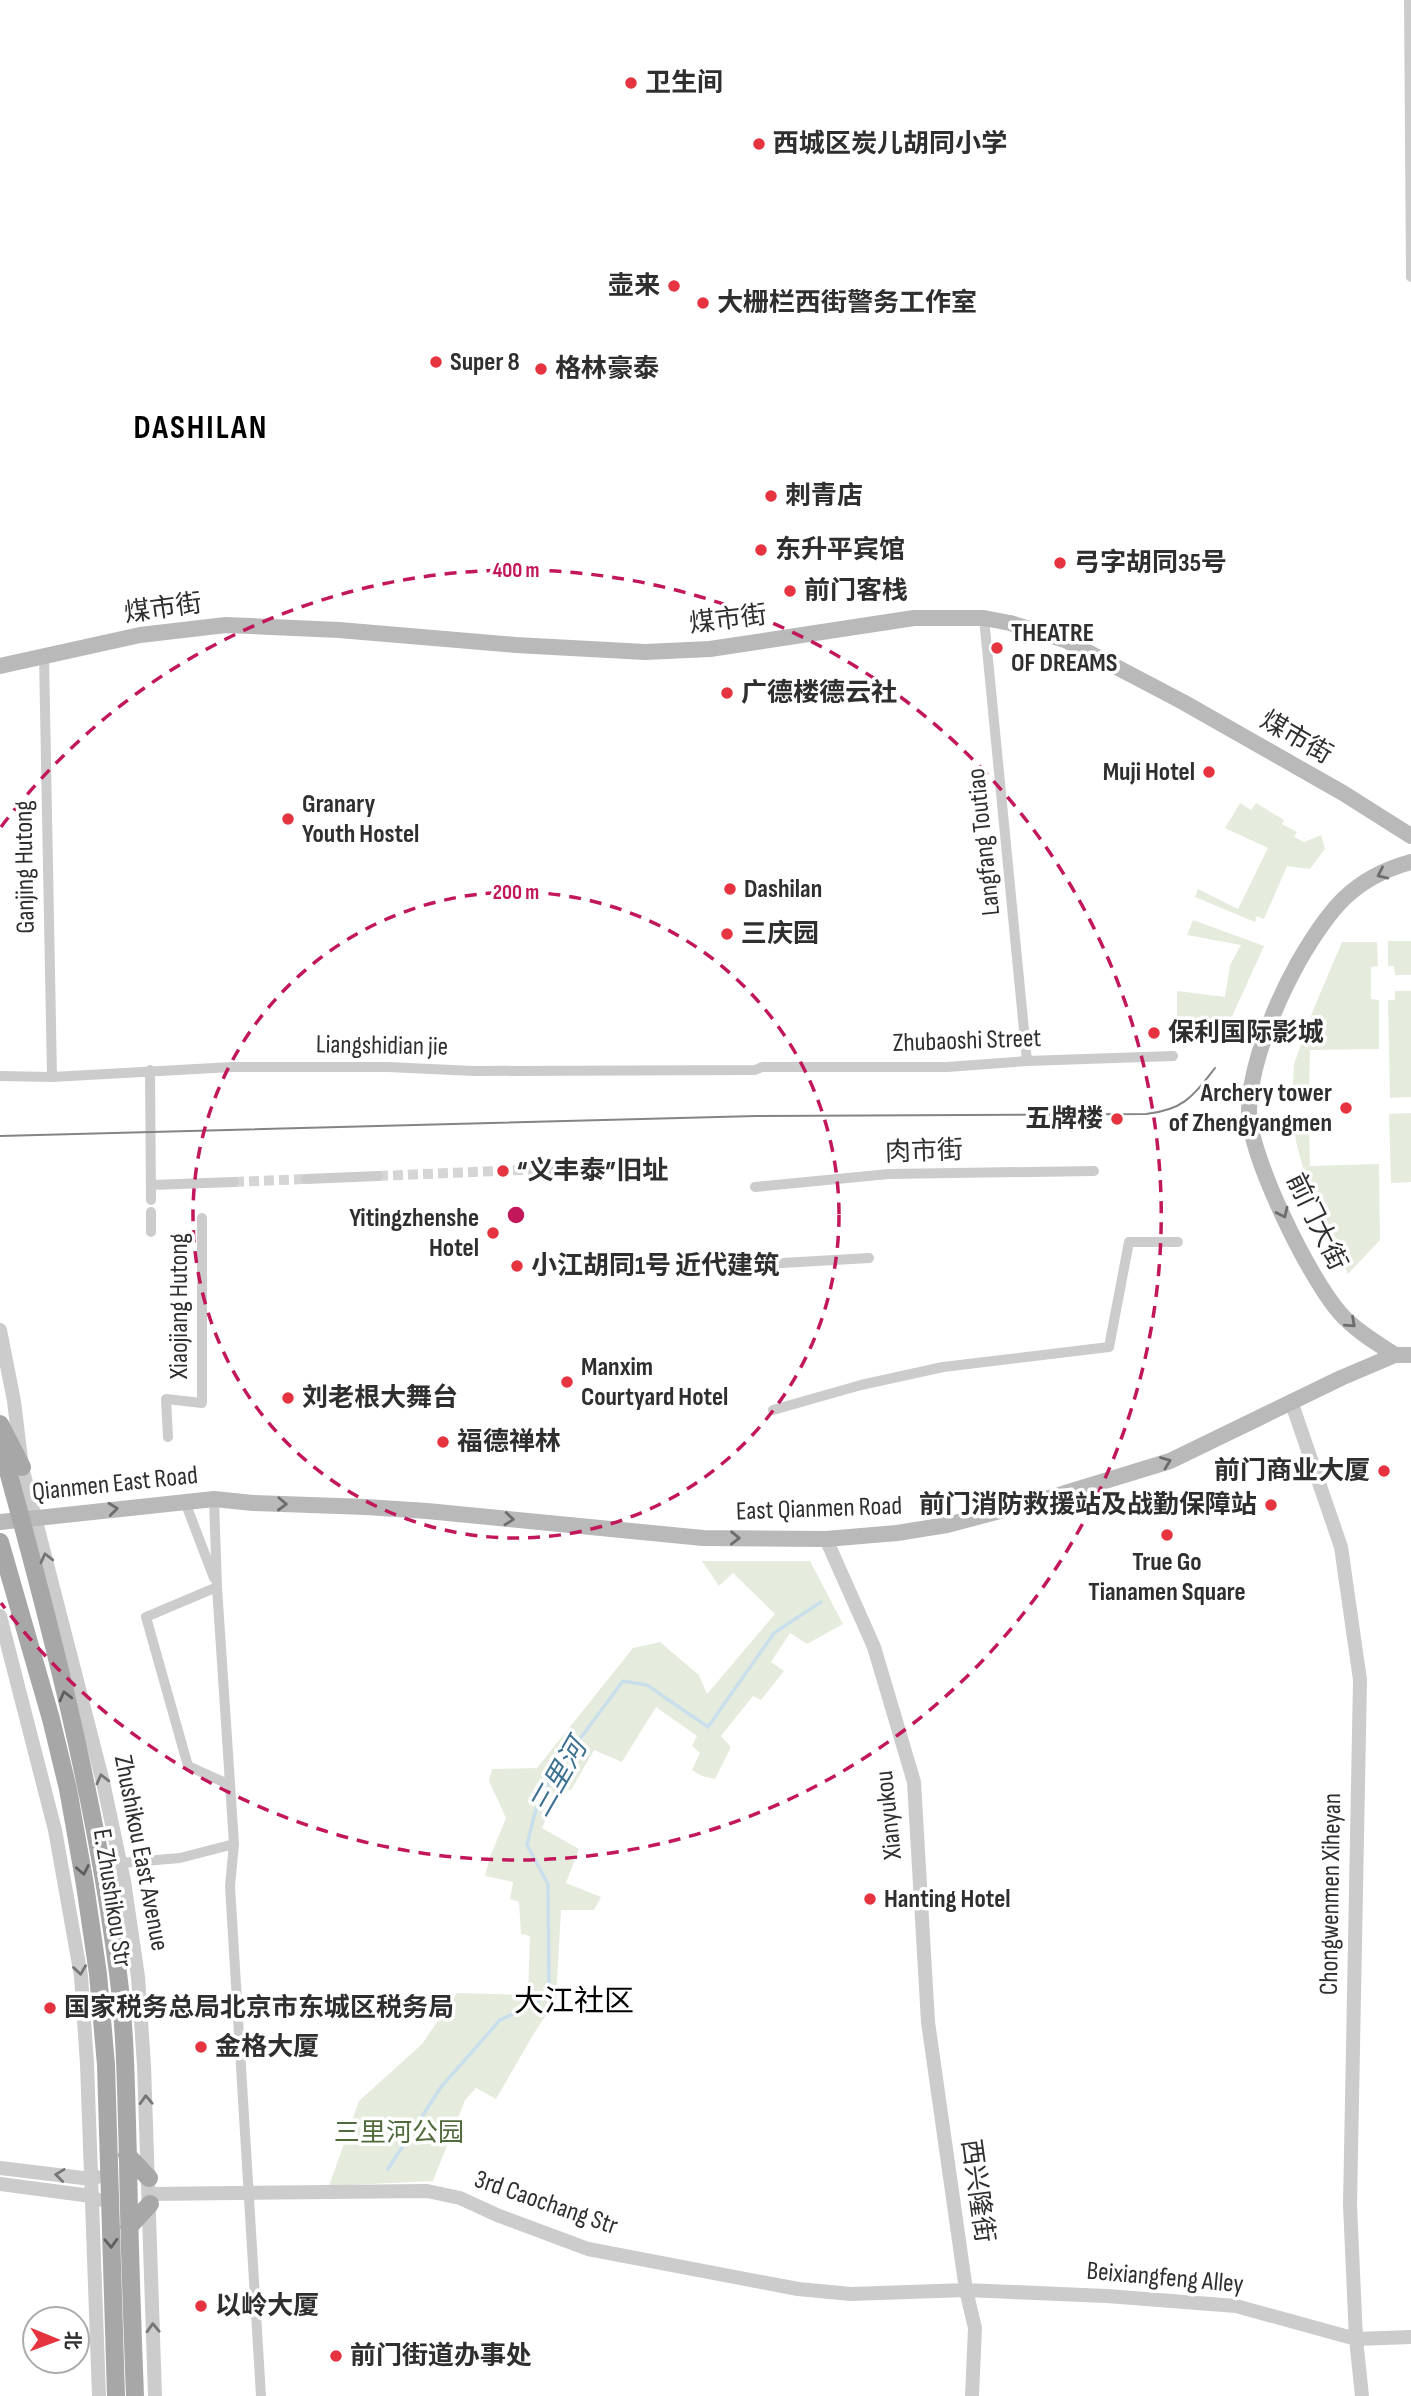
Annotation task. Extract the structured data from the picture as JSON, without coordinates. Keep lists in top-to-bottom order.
{
  "streets": {
    "main road": [
      "煤市街",
      "前门大街",
      "Qianmen East Road",
      "East Qianmen Road",
      "Zhushikou East Avenue",
      "E. Zhushikou Str"
    ],
    "street": [
      "Langfang Toutiao",
      "Ganjing Hutong",
      "Zhubaoshi Street",
      "Liangshidian jie",
      "肉市街",
      "Xiaojiang Hutong",
      "Xianyukou",
      "Chongwenmen Xiheyan",
      "西兴隆街",
      "3rd Caochang Str",
      "Beixiangfeng Alley"
    ]
  },
  "crossings": [
    ["煤市街", "Langfang Toutiao"],
    ["煤市街", "Ganjing Hutong"],
    ["Langfang Toutiao", "Zhubaoshi Street"],
    ["Ganjing Hutong", "Liangshidian jie"],
    ["Zhubaoshi Street", "Liangshidian jie"],
    ["前门大街", "East Qianmen Road"],
    ["Qianmen East Road", "East Qianmen Road"],
    ["Qianmen East Road", "Zhushikou East Avenue"],
    ["East Qianmen Road", "Xianyukou"],
    ["East Qianmen Road", "Chongwenmen Xiheyan"],
    ["Xianyukou", "西兴隆街"],
    ["Zhushikou East Avenue", "3rd Caochang Str"],
    ["Chongwenmen Xiheyan", "Beixiangfeng Alley"],
    ["西兴隆街", "3rd Caochang Str"],
    ["西兴隆街", "Beixiangfeng Alley"],
    ["3rd Caochang Str", "Beixiangfeng Alley"]
  ],
  "one_way": [
    "前门大街",
    "Qianmen East Road",
    "East Qianmen Road",
    "E. Zhushikou Str"
  ],
  "districts": ["DASHILAN", "大江社区"],
  "water": ["三里河"],
  "parks": ["三里河公园"],
  "places": [
    "卫生间",
    "西城区炭儿胡同小学",
    "壶来",
    "大栅栏西街警务工作室",
    "Super 8",
    "格林豪泰",
    "刺青店",
    "东升平宾馆",
    "弓字胡同35号",
    "前门客栈",
    "THEATRE OF DREAMS",
    "广德楼德云社",
    "Muji Hotel",
    "Granary Youth Hostel",
    "Dashilan",
    "三庆园",
    "保利国际影城",
    "Archery tower of Zhengyangmen",
    "五牌楼",
    "“义丰泰”旧址",
    "Yitingzhenshe Hotel",
    "小江胡同1号 近代建筑",
    "Manxim Courtyard Hotel",
    "刘老根大舞台",
    "福德禅林",
    "前门商业大厦",
    "前门消防救援站及战勤保障站",
    "True Go Tianamen Square",
    "Hanting Hotel",
    "国家税务总局北京市东城区税务局",
    "金格大厦",
    "以岭大厦",
    "前门街道办事处"
  ],
  "north": "right",
  "rings": ["400 m", "200 m"]
}
